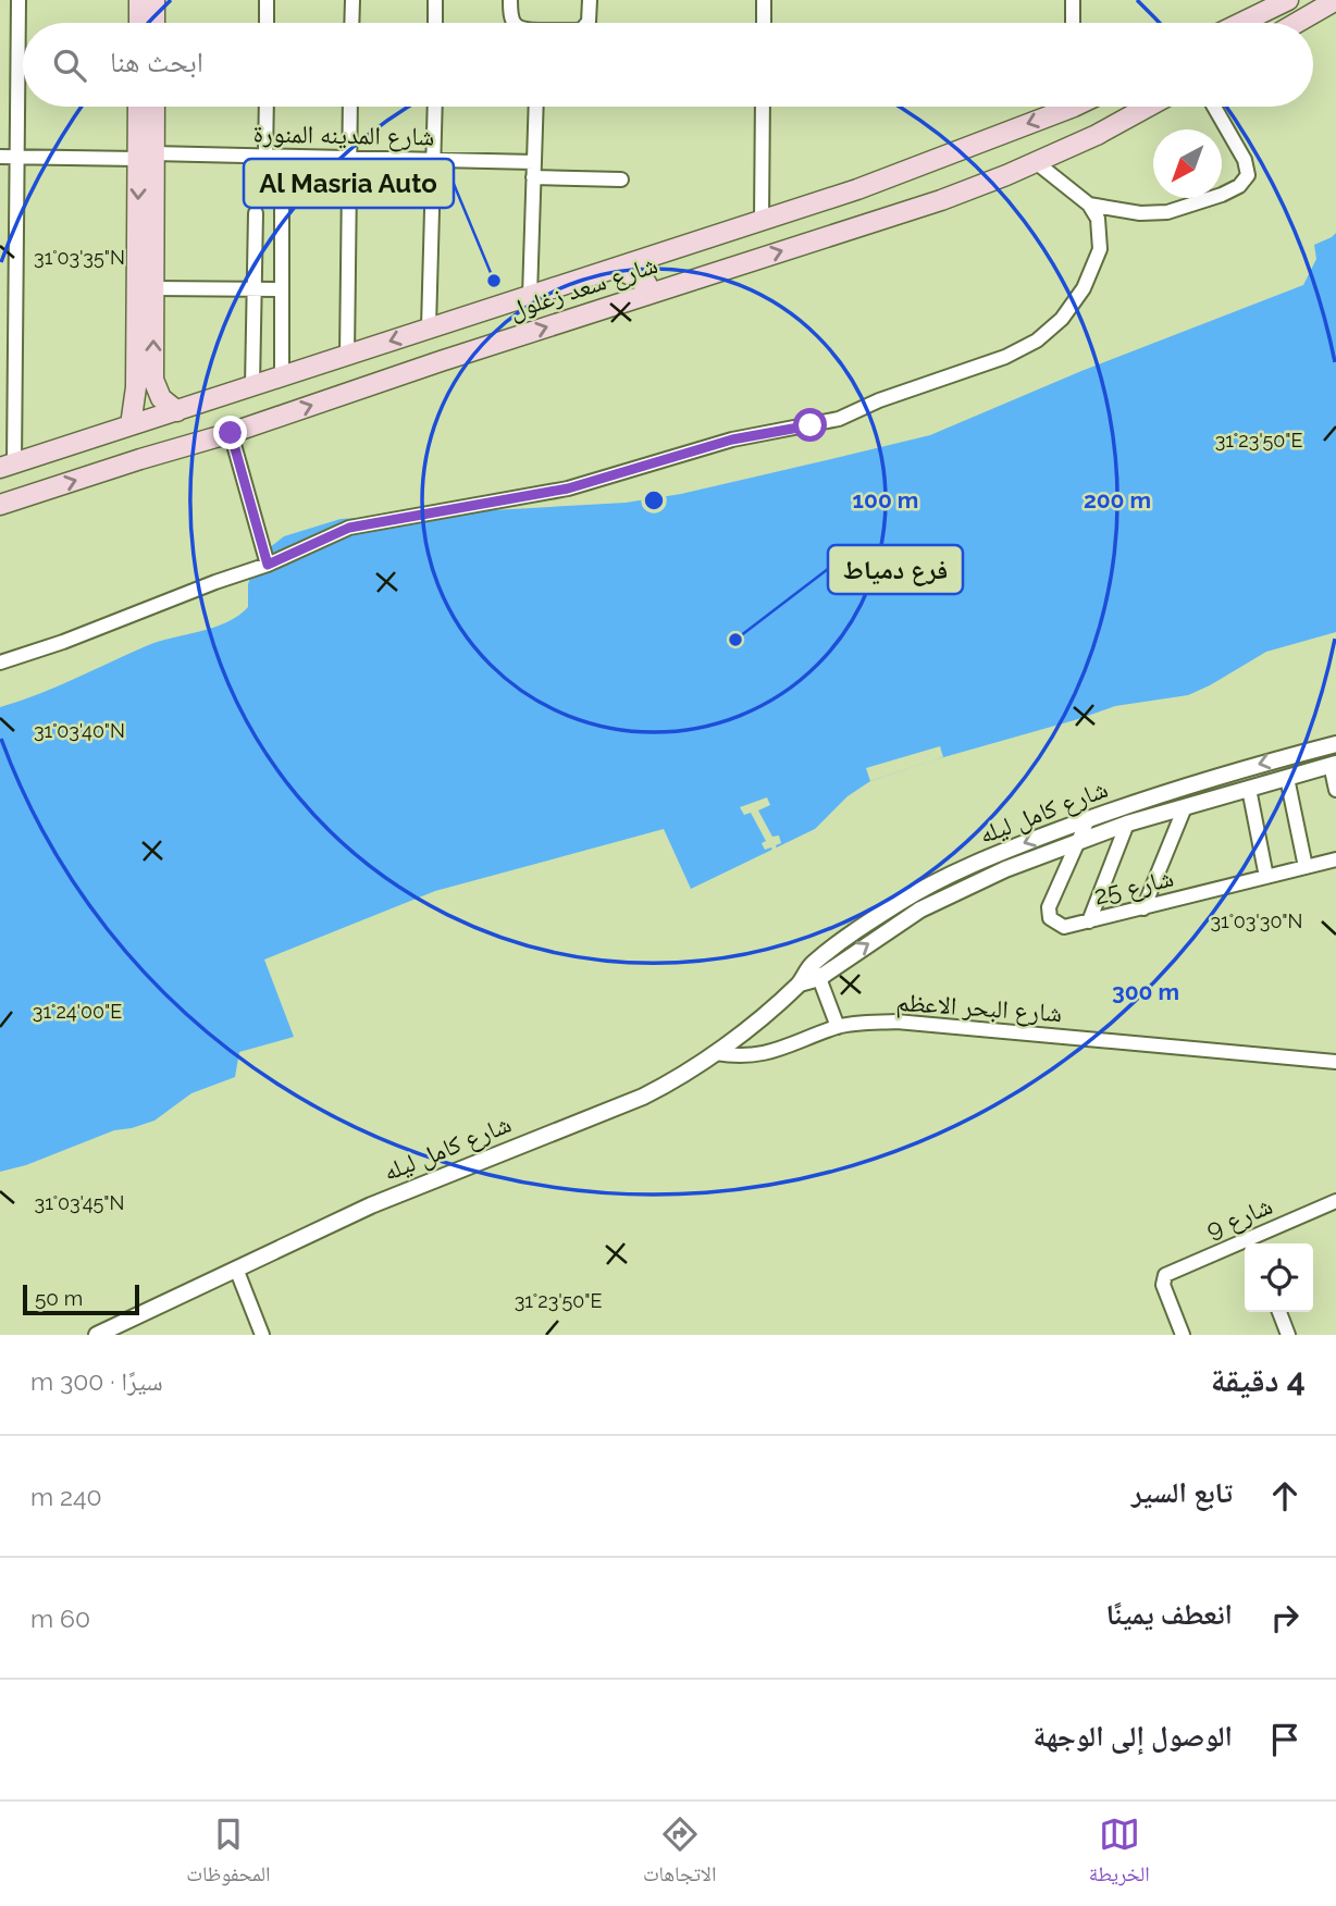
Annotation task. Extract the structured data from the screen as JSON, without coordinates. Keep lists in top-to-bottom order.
{
  "streets": {
    "main road": ["شارع سعد زغلول"],
    "street": [
      "شارع المدينه المنورة",
      "شارع كامل ليله",
      "شارع 25",
      "شارع البحر الاعظم",
      "شارع 9"
    ]
  },
  "crossings": [
    ["شارع كامل ليله", "شارع 25"],
    ["شارع كامل ليله", "شارع البحر الاعظم"]
  ],
  "places": ["Al Masria Auto", "فرع دمياط"],
  "scale_bar": "50 m",
  "north": "bottom left",
  "page": {
    "search": "ابحث هنا",
    "scale": "50 m",
    "heading": ["4 دقيقة", "سيرًا · 300 m"],
    "list": [
      ["تابع السير", "240 m"],
      ["انعطف يمينًا", "60 m"],
      "الوصول إلى الوجهة"
    ],
    "nav": ["الخريطة", "الاتجاهات", "المحفوظات"]
  },
  "coordinates": [
    "31°03'35\"N",
    "31°23'50\"E",
    "31°03'40\"N",
    "31°03'30\"N",
    "31°24'00\"E",
    "31°03'45\"N"
  ],
  "rings": ["100 m", "200 m", "300 m"]
}
